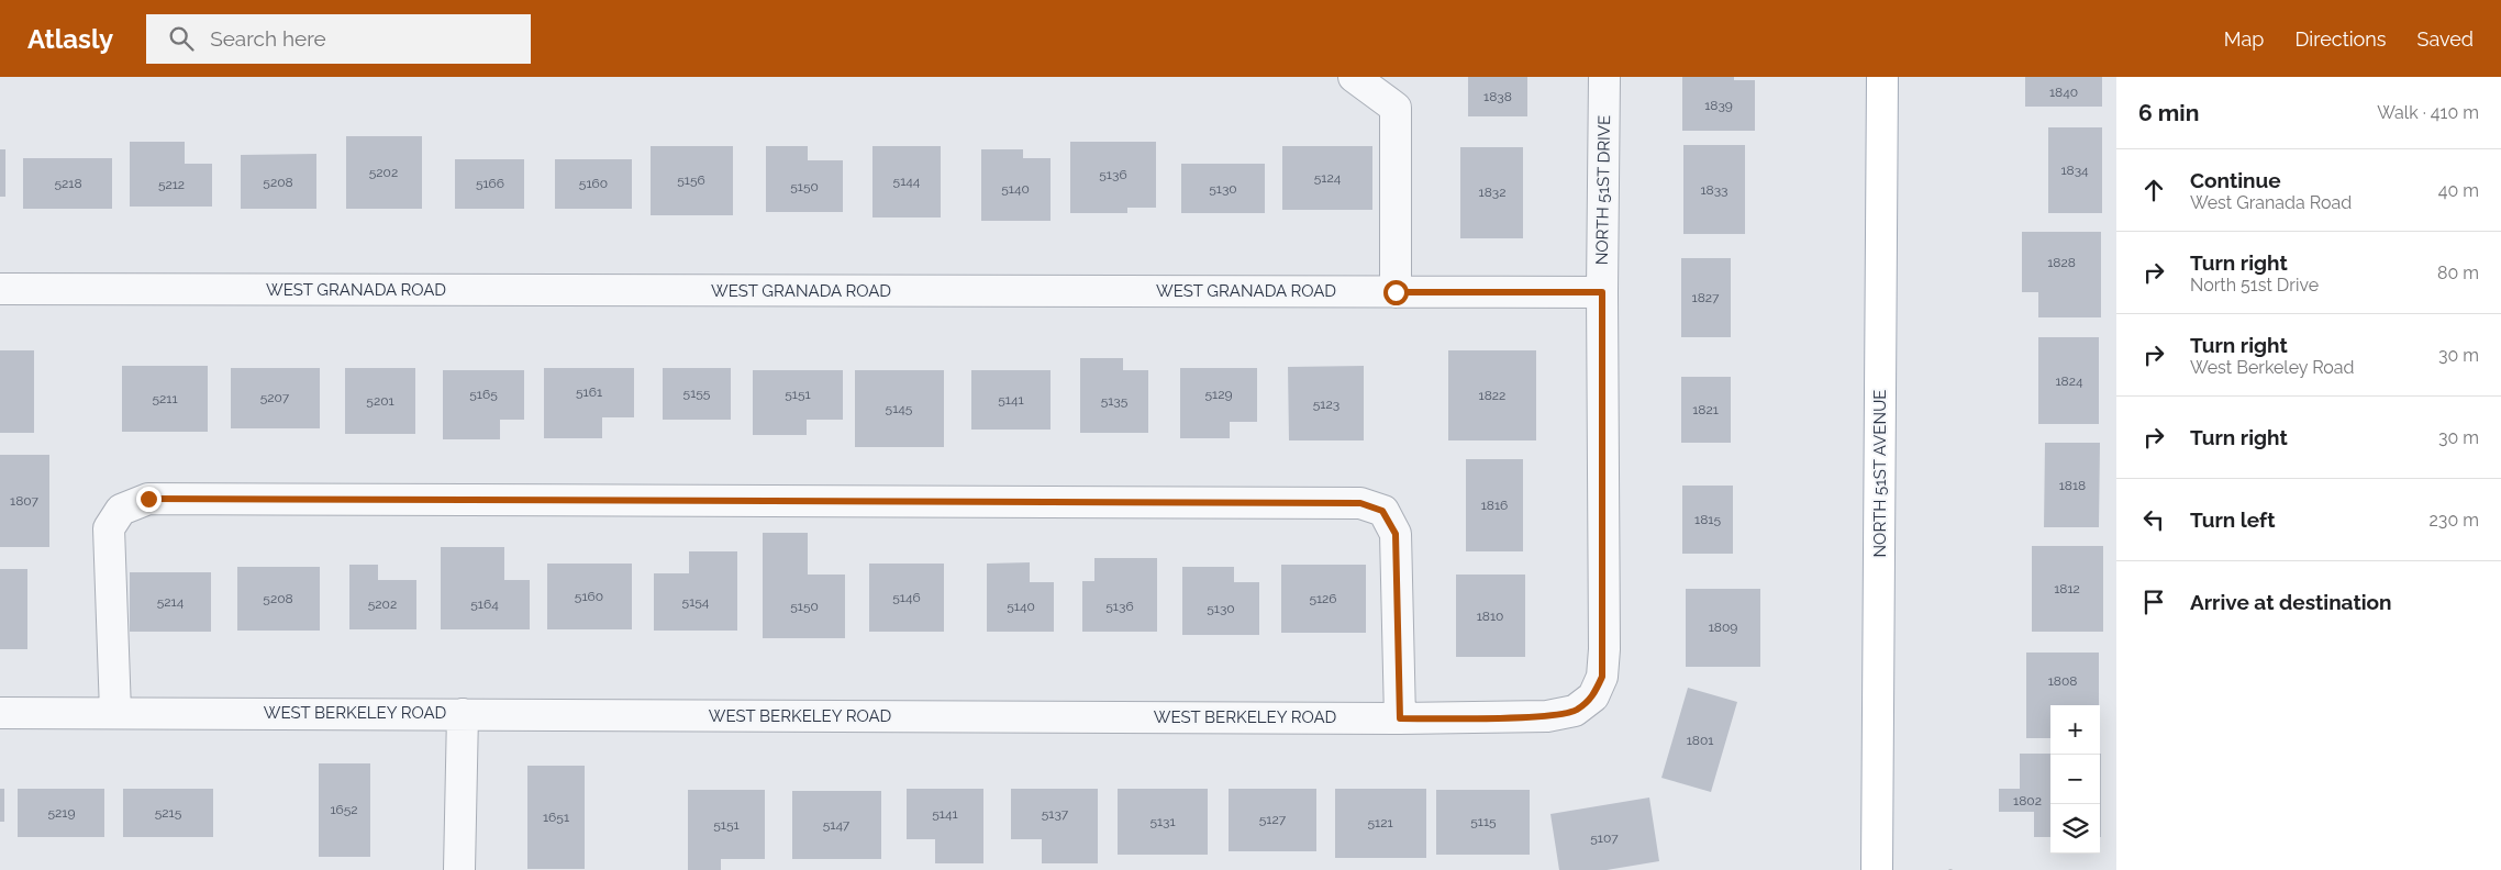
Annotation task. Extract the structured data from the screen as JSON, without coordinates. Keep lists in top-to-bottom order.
{
  "streets": {
    "main road": ["NORTH 51ST AVENUE"],
    "street": ["NORTH 51ST DRIVE", "WEST GRANADA ROAD", "WEST BERKELEY ROAD"]
  },
  "crossings": [
    ["NORTH 51ST DRIVE", "WEST GRANADA ROAD"],
    ["NORTH 51ST DRIVE", "WEST BERKELEY ROAD"]
  ],
  "house_numbers": [
    "1840",
    "1838",
    "1839",
    "1834",
    "5202",
    "5136",
    "5124",
    "5156",
    "5144",
    "5208",
    "5218",
    "5166",
    "5160",
    "5212",
    "5150",
    "5140",
    "5130",
    "1833",
    "1832",
    "1828",
    "1827",
    "1824",
    "5161",
    "5155",
    "5165",
    "5151",
    "5129",
    "1822",
    "5207",
    "5211",
    "5141",
    "5201",
    "5135",
    "5123",
    "5145",
    "1821",
    "1818",
    "1807",
    "1816",
    "1815",
    "1812",
    "5160",
    "5146",
    "5208",
    "5126",
    "5214",
    "5154",
    "5202",
    "5164",
    "5150",
    "5140",
    "5136",
    "5130",
    "1810",
    "1809",
    "1808",
    "1801",
    "1802",
    "1652",
    "5219",
    "5215",
    "5141",
    "5137",
    "1651",
    "5127",
    "5131",
    "5115",
    "5121",
    "5151",
    "5147",
    "5107"
  ],
  "page": {
    "header": "Atlasly",
    "search": "Search here",
    "nav": ["Map", "Directions", "Saved"],
    "heading": ["6 min", "Walk · 410 m"],
    "list": [
      ["Continue", "West Granada Road", "40 m"],
      ["Turn right", "North 51st Drive", "80 m"],
      ["Turn right", "West Berkeley Road", "30 m"],
      ["Turn right", "30 m"],
      ["Turn left", "230 m"],
      "Arrive at destination"
    ],
    "map_buttons": ["+", "−"]
  }
}
